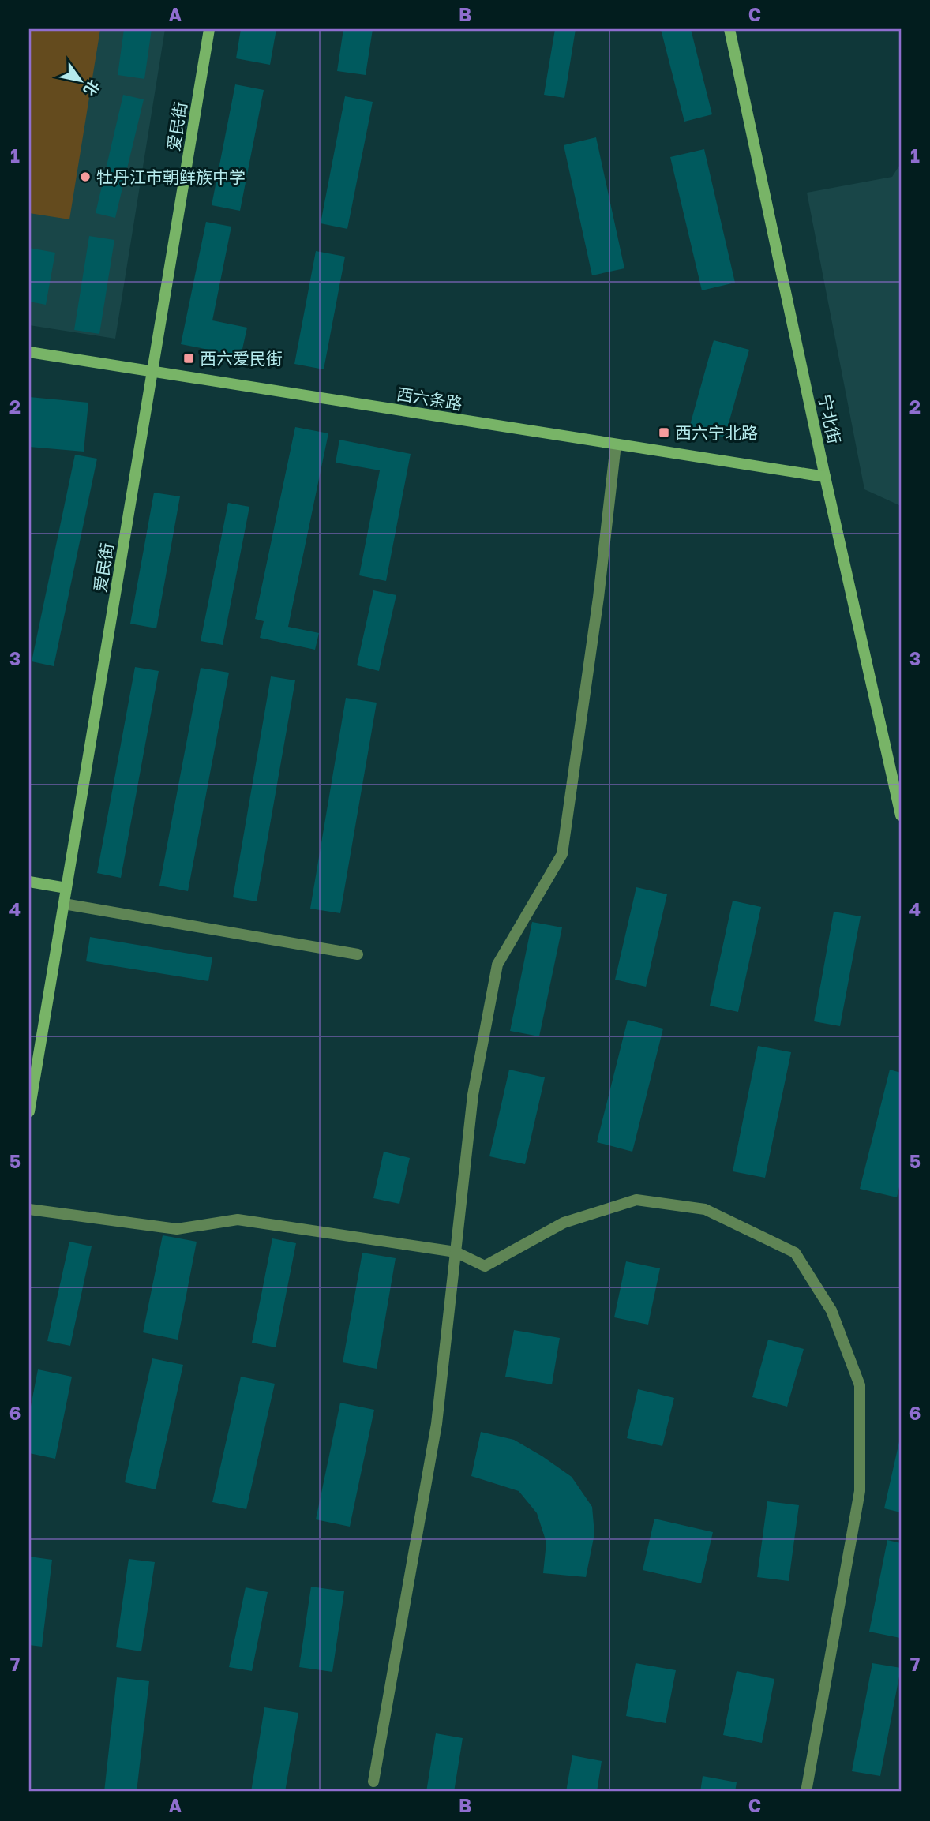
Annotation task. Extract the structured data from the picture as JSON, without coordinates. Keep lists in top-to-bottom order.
{
  "streets": {
    "street": ["爱民街", "西六条路", "宁北街"]
  },
  "crossings": [
    ["爱民街", "西六条路"],
    ["西六条路", "宁北街"]
  ],
  "places": {
    "other": ["牡丹江市朝鲜族中学"],
    "transit": ["西六爱民街", "西六宁北路"]
  },
  "north": "bottom right",
  "grid": {
    "columns": ["A", "B", "C"],
    "rows": [
      "1",
      "2",
      "3",
      "4",
      "5",
      "6",
      "7"
    ]
  }
}
